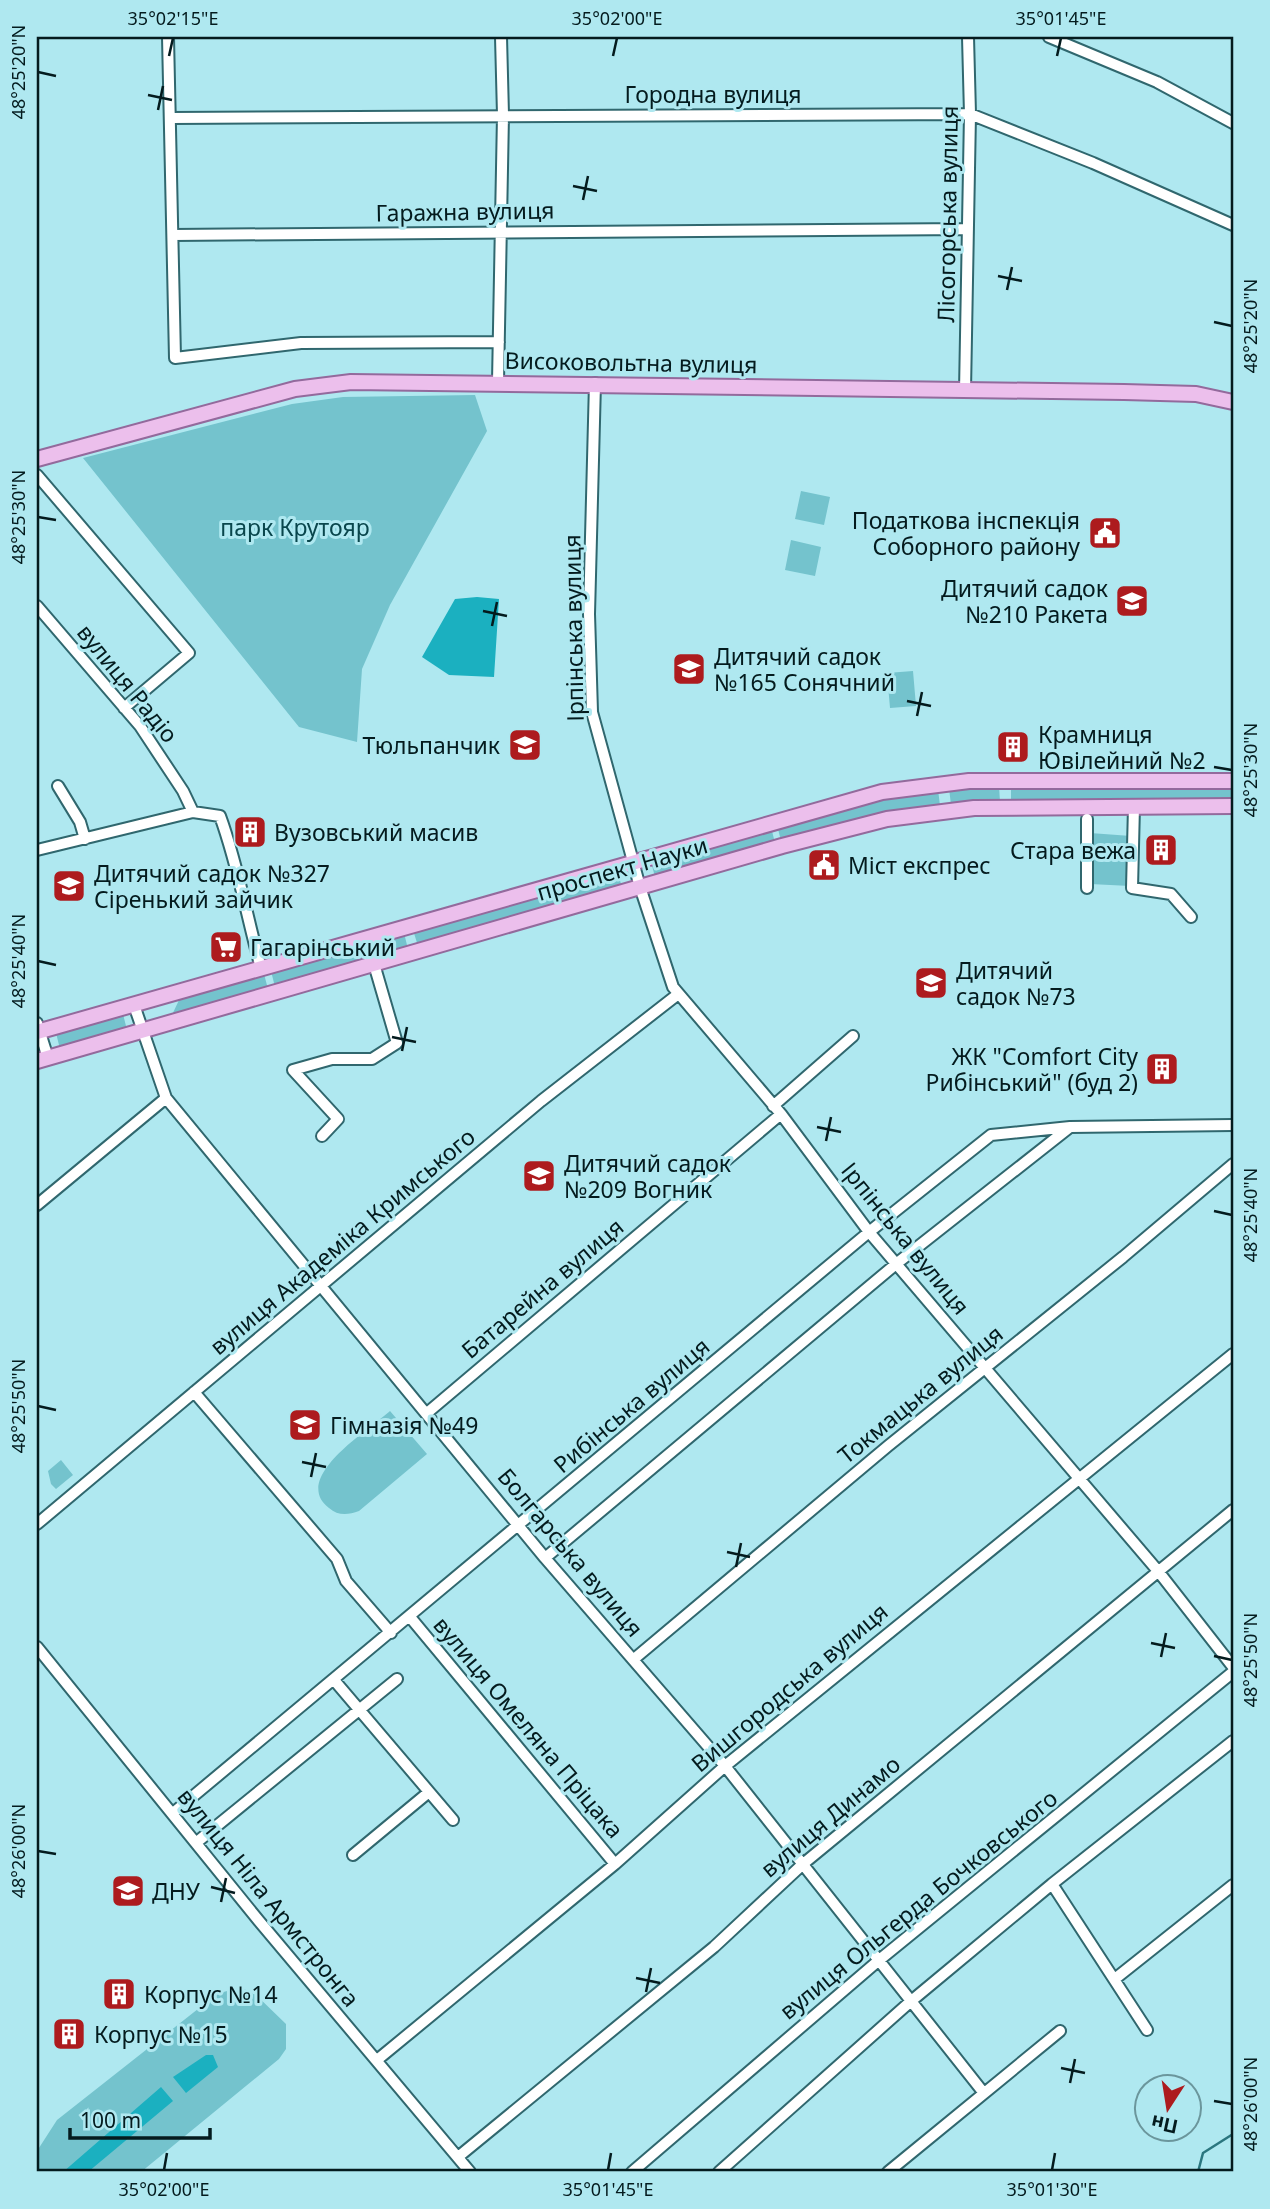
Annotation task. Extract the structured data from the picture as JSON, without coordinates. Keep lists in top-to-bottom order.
{
  "streets": {
    "main road": ["Високовольтна вулиця", "проспект Науки"],
    "street": [
      "Городна вулиця",
      "Гаражна вулиця",
      "Лісогорська вулиця",
      "Ірпінська вулиця",
      "вулиця Радіо",
      "вулиця Академіка Кримського",
      "Батарейна вулиця",
      "Токмацька вулиця",
      "Рибінська вулиця",
      "Болгарська вулиця",
      "Вишгородська вулиця",
      "вулиця Омеляна Пріцака",
      "вулиця Динамо",
      "вулиця Ніла Армстронга",
      "вулиця Ольгерда Бочковського"
    ]
  },
  "crossings": [
    ["Городна вулиця", "Лісогорська вулиця"],
    ["Гаражна вулиця", "Лісогорська вулиця"],
    ["Гаражна вулиця", "Високовольтна вулиця"],
    ["Лісогорська вулиця", "Високовольтна вулиця"],
    ["Високовольтна вулиця", "Ірпінська вулиця"],
    ["Ірпінська вулиця", "проспект Науки"],
    ["Ірпінська вулиця", "вулиця Академіка Кримського"],
    ["Ірпінська вулиця", "Батарейна вулиця"],
    ["Ірпінська вулиця", "Токмацька вулиця"],
    ["Ірпінська вулиця", "Рибінська вулиця"],
    ["Ірпінська вулиця", "Вишгородська вулиця"],
    ["Ірпінська вулиця", "вулиця Динамо"],
    ["Ірпінська вулиця", "вулиця Ольгерда Бочковського"],
    ["проспект Науки", "Болгарська вулиця"],
    ["вулиця Академіка Кримського", "Болгарська вулиця"],
    ["Батарейна вулиця", "Болгарська вулиця"],
    ["Токмацька вулиця", "Болгарська вулиця"],
    ["Рибінська вулиця", "Болгарська вулиця"],
    ["Рибінська вулиця", "вулиця Омеляна Пріцака"],
    ["Рибінська вулиця", "вулиця Ніла Армстронга"],
    ["Болгарська вулиця", "Вишгородська вулиця"],
    ["Болгарська вулиця", "вулиця Динамо"],
    ["Болгарська вулиця", "вулиця Ольгерда Бочковського"],
    ["Вишгородська вулиця", "вулиця Омеляна Пріцака"],
    ["Вишгородська вулиця", "вулиця Ніла Армстронга"],
    ["вулиця Динамо", "вулиця Ніла Армстронга"]
  ],
  "parks": ["парк Крутояр"],
  "places": {
    "public building": ["Податкова інспекція Соборного району", "Міст експрес"],
    "school or university": [
      "Дитячий садок №210 Ракета",
      "Дитячий садок №165 Сонячний",
      "Тюльпанчик",
      "Дитячий садок №327 Сіренький зайчик",
      "Дитячий садок №73",
      "Дитячий садок №209 Вогник",
      "Гімназія №49",
      "ДНУ"
    ],
    "building": [
      "Крамниця Ювілейний №2",
      "Вузовський масив",
      "Стара вежа",
      "ЖК \"Comfort City Рибінський\" (буд 2)",
      "Корпус №14",
      "Корпус №15"
    ],
    "supermarket": ["Гагарінський"]
  },
  "scale_bar": "100 m",
  "north": "bottom",
  "coordinates": [
    "35°02'15\"E",
    "35°02'00\"E",
    "35°01'45\"E",
    "48°25'20\"N",
    "48°25'30\"N",
    "48°25'40\"N",
    "48°25'50\"N",
    "48°26'00\"N",
    "35°01'30\"E"
  ]
}
